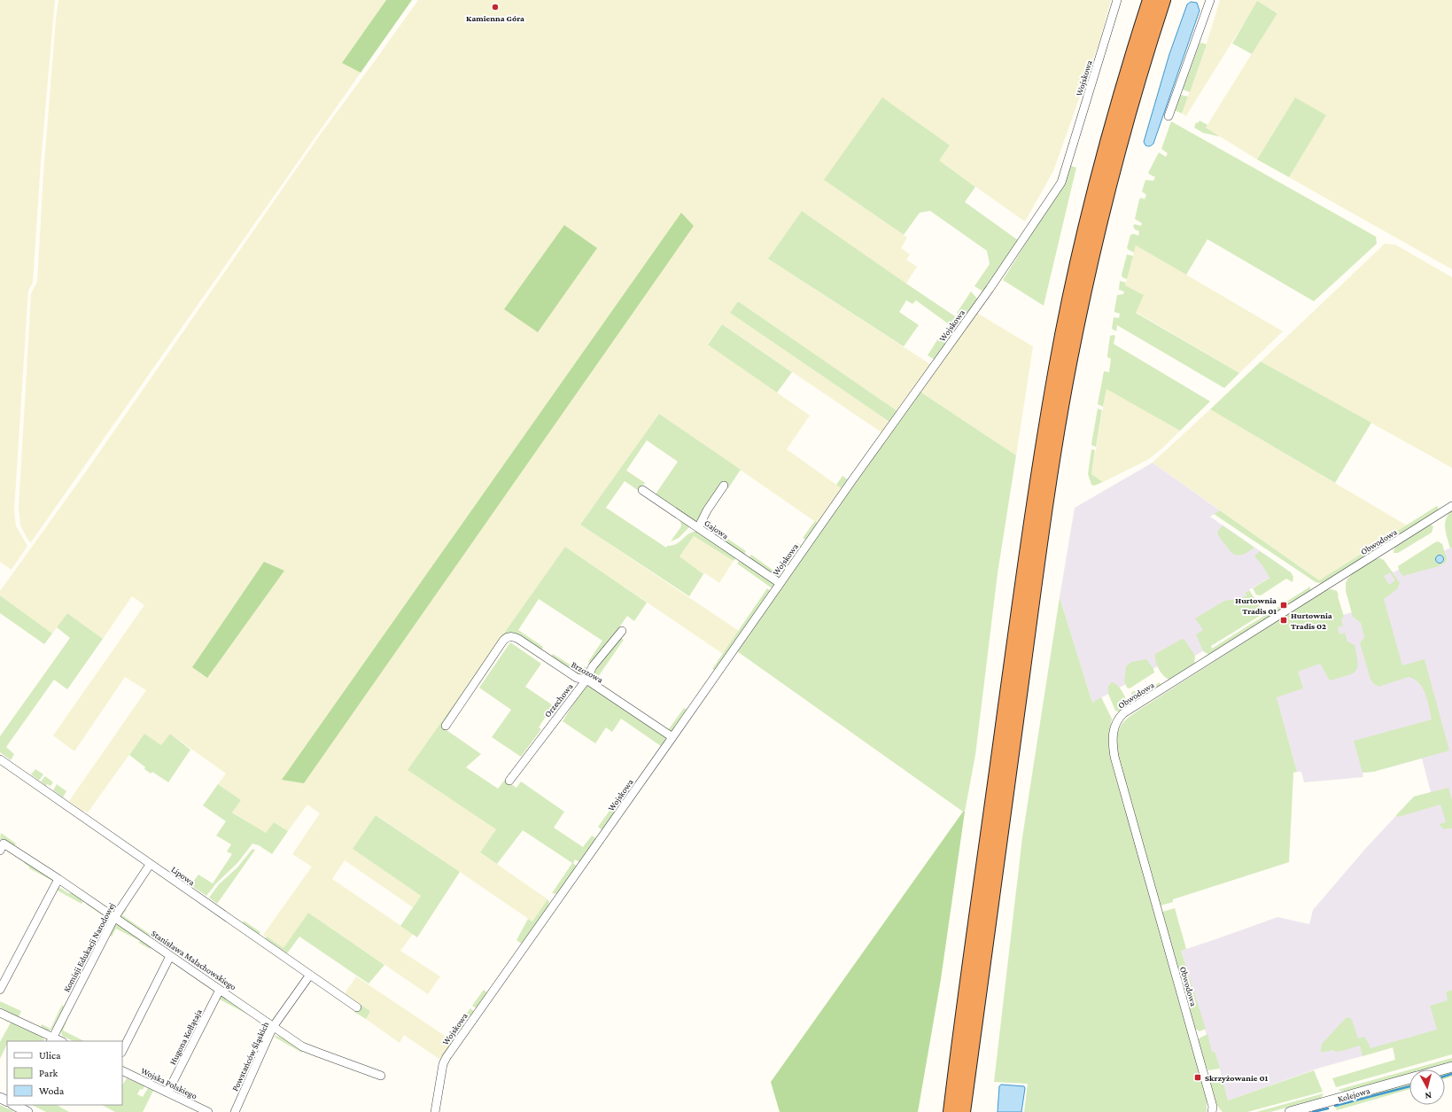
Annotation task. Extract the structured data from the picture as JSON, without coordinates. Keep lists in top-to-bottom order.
{
  "streets": {
    "street": [
      "Wojskowa",
      "Gajowa",
      "Obwodowa",
      "Brzozowa",
      "Orzechowa",
      "Lipowa",
      "Komisji Edukacji Narodowej",
      "Stanisława Małachowskiego",
      "Hugona Kołłątaja",
      "Powstańców Śląskich",
      "Wojska Polskiego",
      "Kolejowa"
    ]
  },
  "crossings": [
    ["Wojskowa", "Gajowa"],
    ["Wojskowa", "Brzozowa"],
    ["Brzozowa", "Orzechowa"],
    ["Lipowa", "Komisji Edukacji Narodowej"],
    ["Lipowa", "Powstańców Śląskich"],
    ["Komisji Edukacji Narodowej", "Stanisława Małachowskiego"],
    ["Stanisława Małachowskiego", "Hugona Kołłątaja"],
    ["Stanisława Małachowskiego", "Powstańców Śląskich"],
    ["Hugona Kołłątaja", "Wojska Polskiego"]
  ],
  "places": {
    "other": ["Kamienna Góra"],
    "transit": ["Hurtownia Tradis 01", "Hurtownia Tradis 02", "Skrzyżowanie 01"]
  },
  "legend": ["Ulica", "Park", "Woda"],
  "north": "bottom"
}
